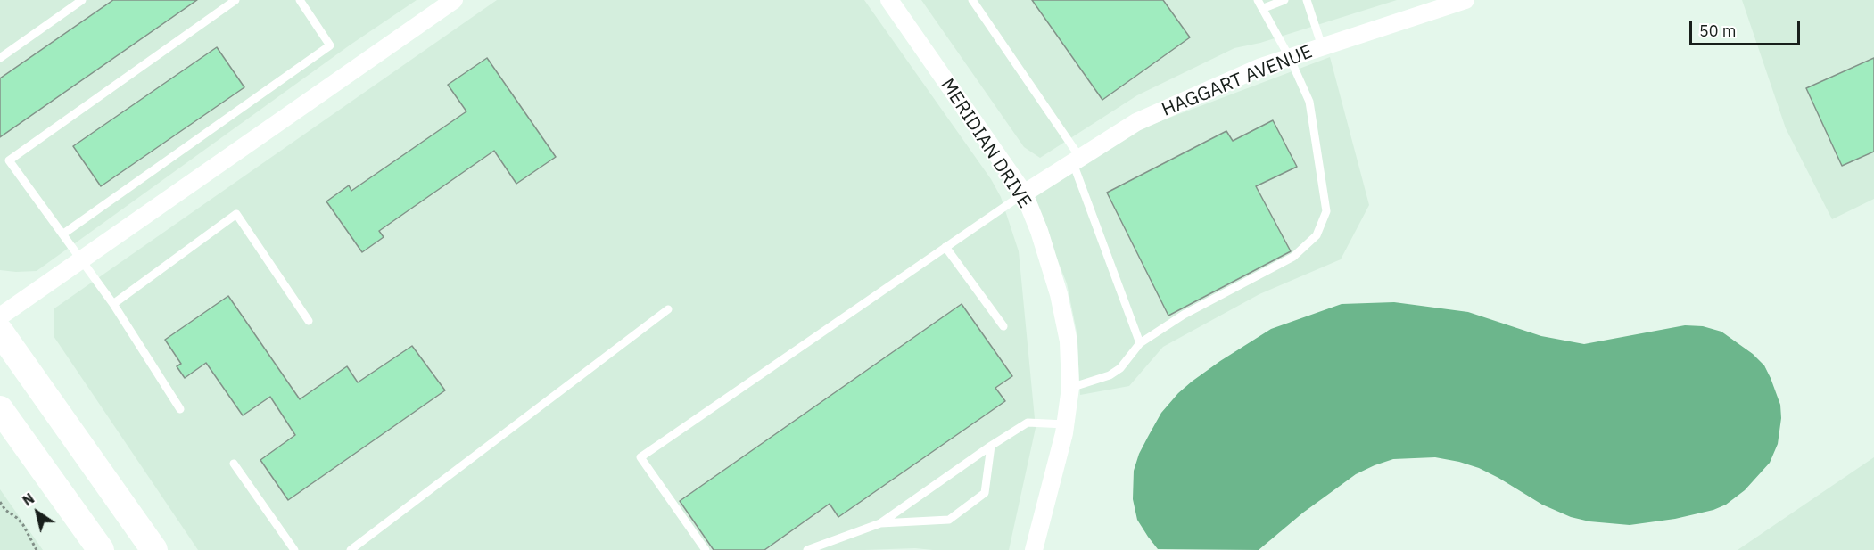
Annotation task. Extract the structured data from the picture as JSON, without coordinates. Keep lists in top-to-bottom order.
{
  "streets": {
    "street": ["HAGGART AVENUE", "MERIDIAN DRIVE"]
  },
  "crossings": [
    ["HAGGART AVENUE", "MERIDIAN DRIVE"]
  ],
  "scale_bar": "50 m",
  "north": "top left"
}
